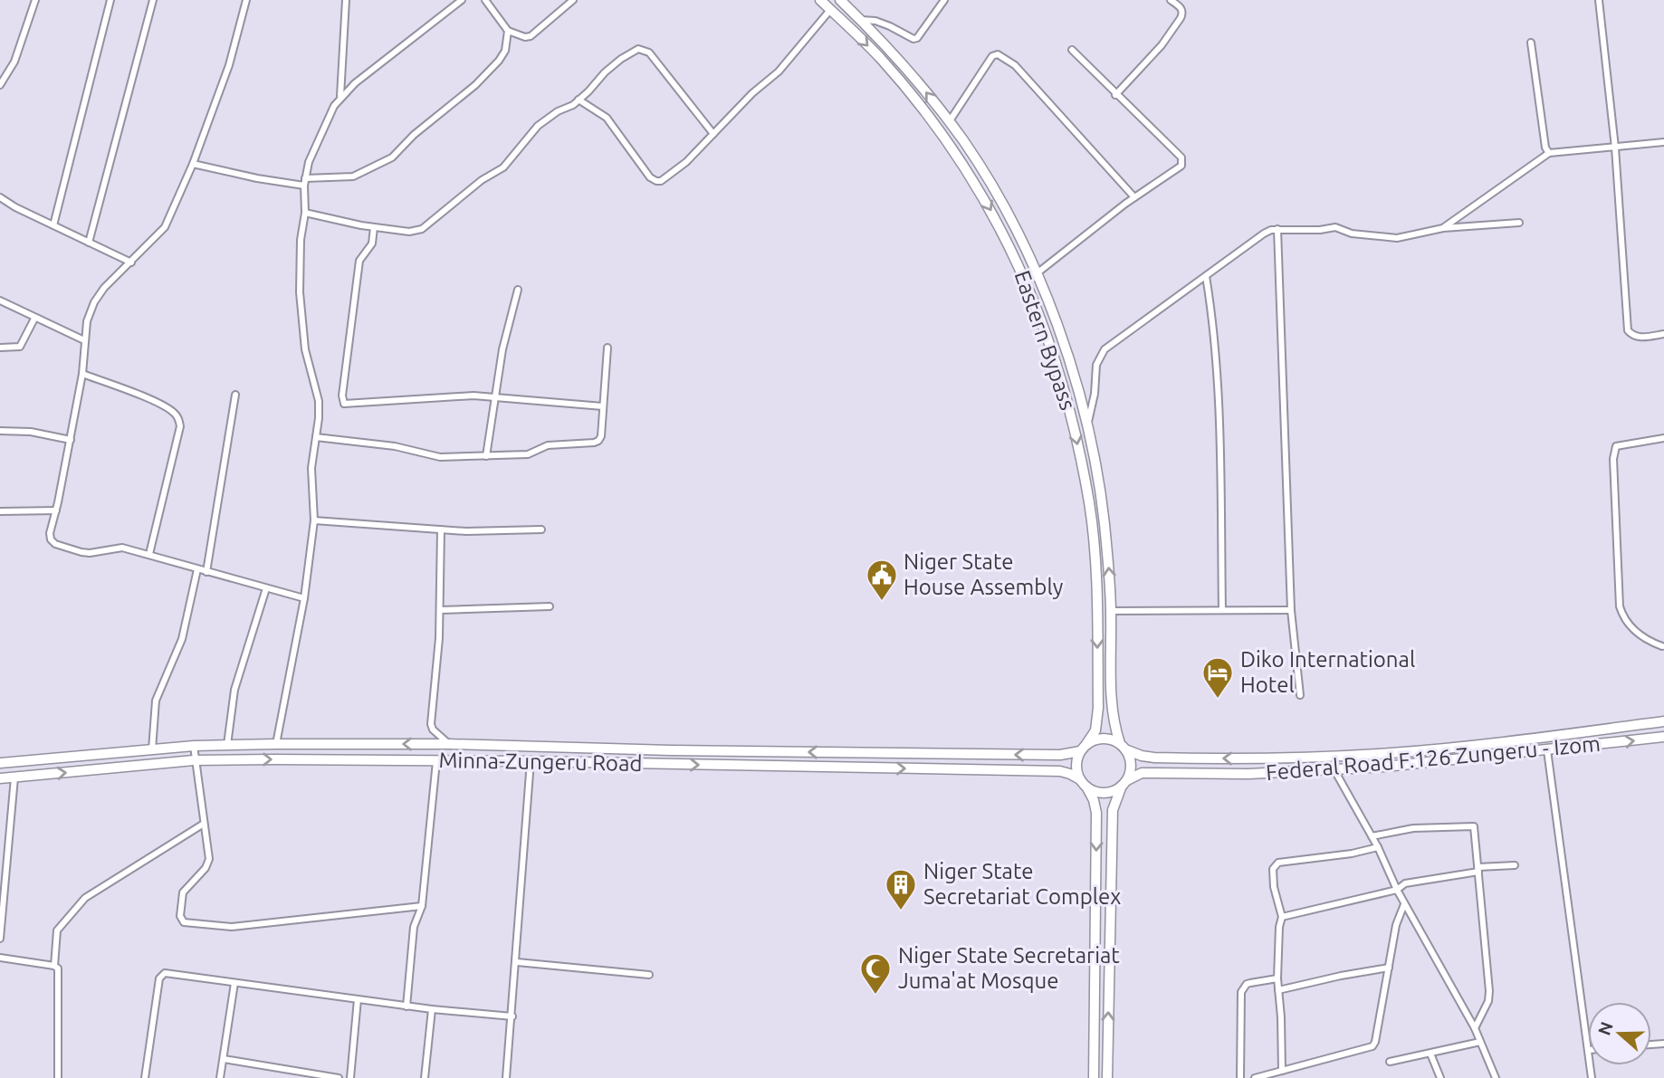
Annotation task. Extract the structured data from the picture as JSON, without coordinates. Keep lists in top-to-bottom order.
{
  "streets": {
    "main road": ["Eastern Bypass", "Federal Road F.126 Zungeru - Izom", "Minna-Zungeru Road"]
  },
  "crossings": [
    ["Eastern Bypass", "Federal Road F.126 Zungeru - Izom"],
    ["Eastern Bypass", "Minna-Zungeru Road"],
    ["Federal Road F.126 Zungeru - Izom", "Minna-Zungeru Road"]
  ],
  "places": {
    "public building": ["Niger State House Assembly"],
    "hotel": ["Diko International Hotel"],
    "building": ["Niger State Secretariat Complex"],
    "mosque": ["Niger State Secretariat Juma'at Mosque"]
  },
  "north": "left"
}
